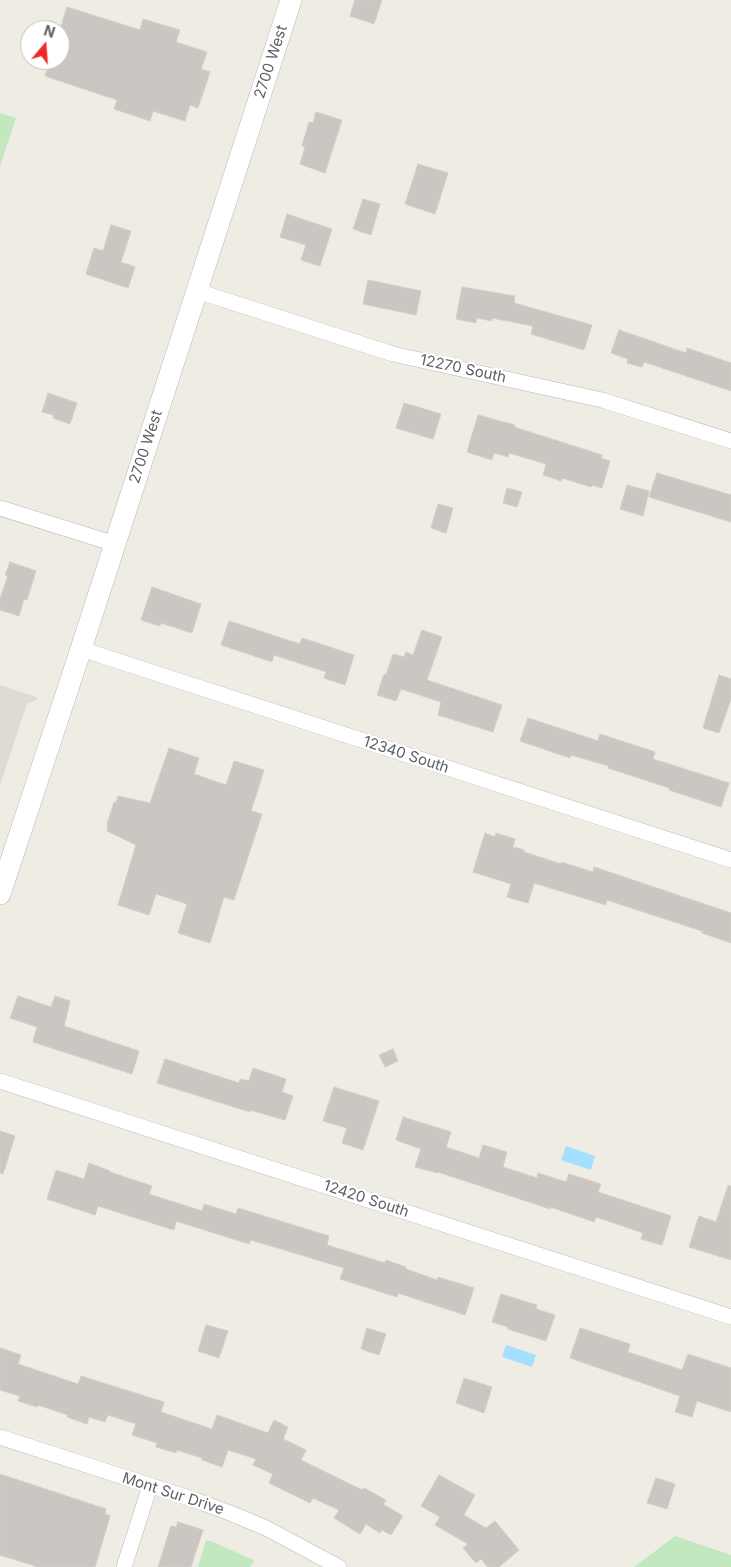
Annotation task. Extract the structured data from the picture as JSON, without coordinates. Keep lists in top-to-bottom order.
{
  "streets": {
    "main road": ["2700 West"],
    "street": [
      "12270 South",
      "12340 South",
      "12420 South",
      "Mont Sur Drive"
    ]
  },
  "crossings": [
    ["2700 West", "12270 South"],
    ["2700 West", "12340 South"]
  ],
  "north": "top"
}
